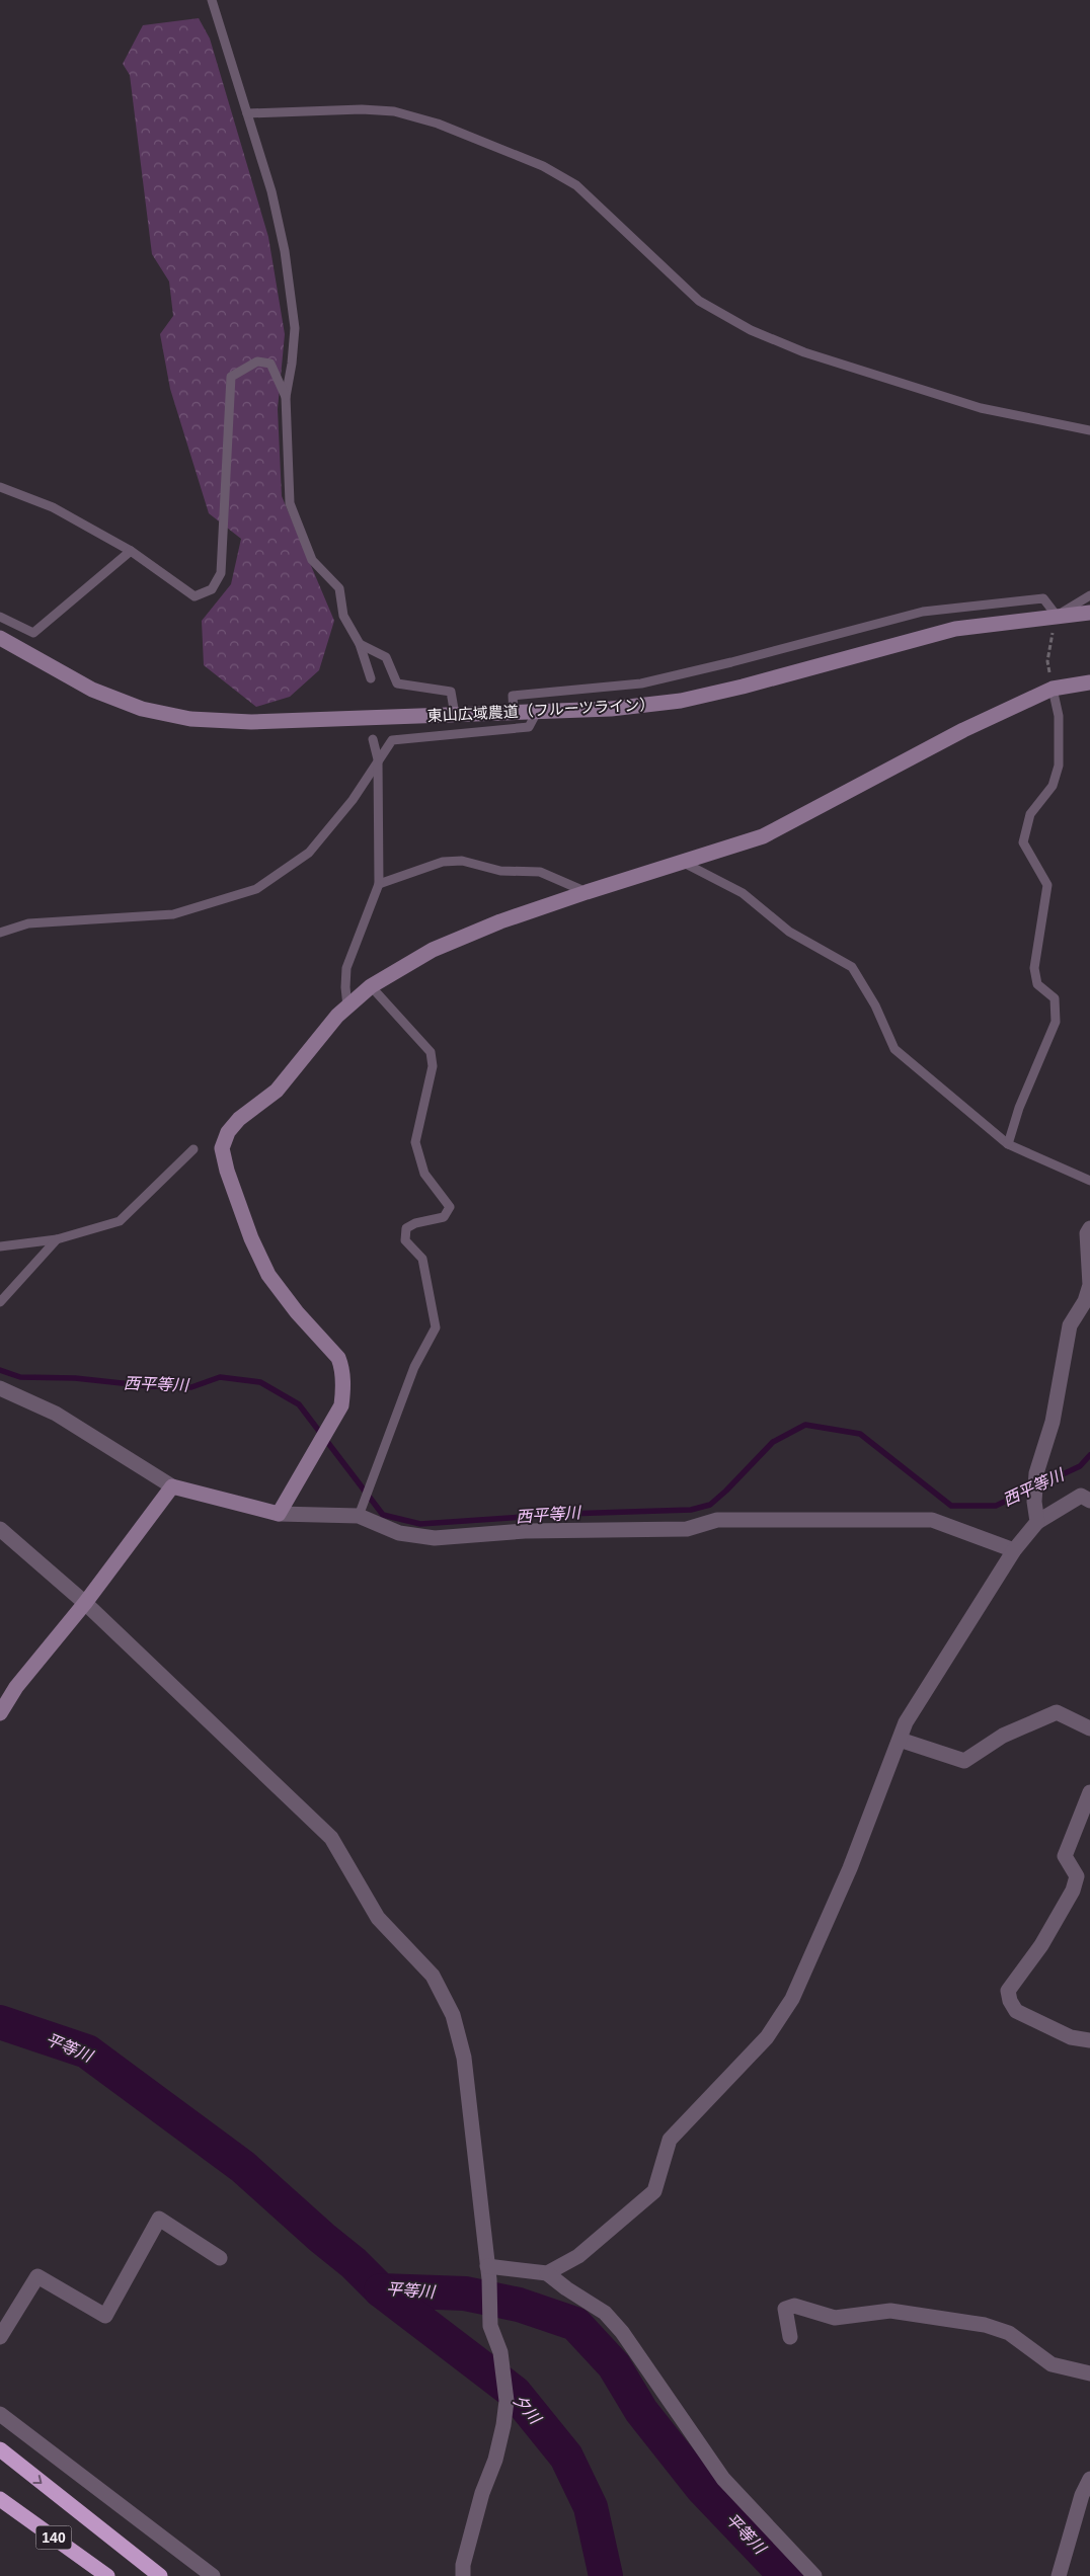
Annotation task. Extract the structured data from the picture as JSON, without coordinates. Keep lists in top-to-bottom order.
{
  "streets": {
    "highway": ["140"],
    "street": ["東山広域農道（フルーツライン）"]
  },
  "water": ["西平等川", "平等川", "夕川"]
}
